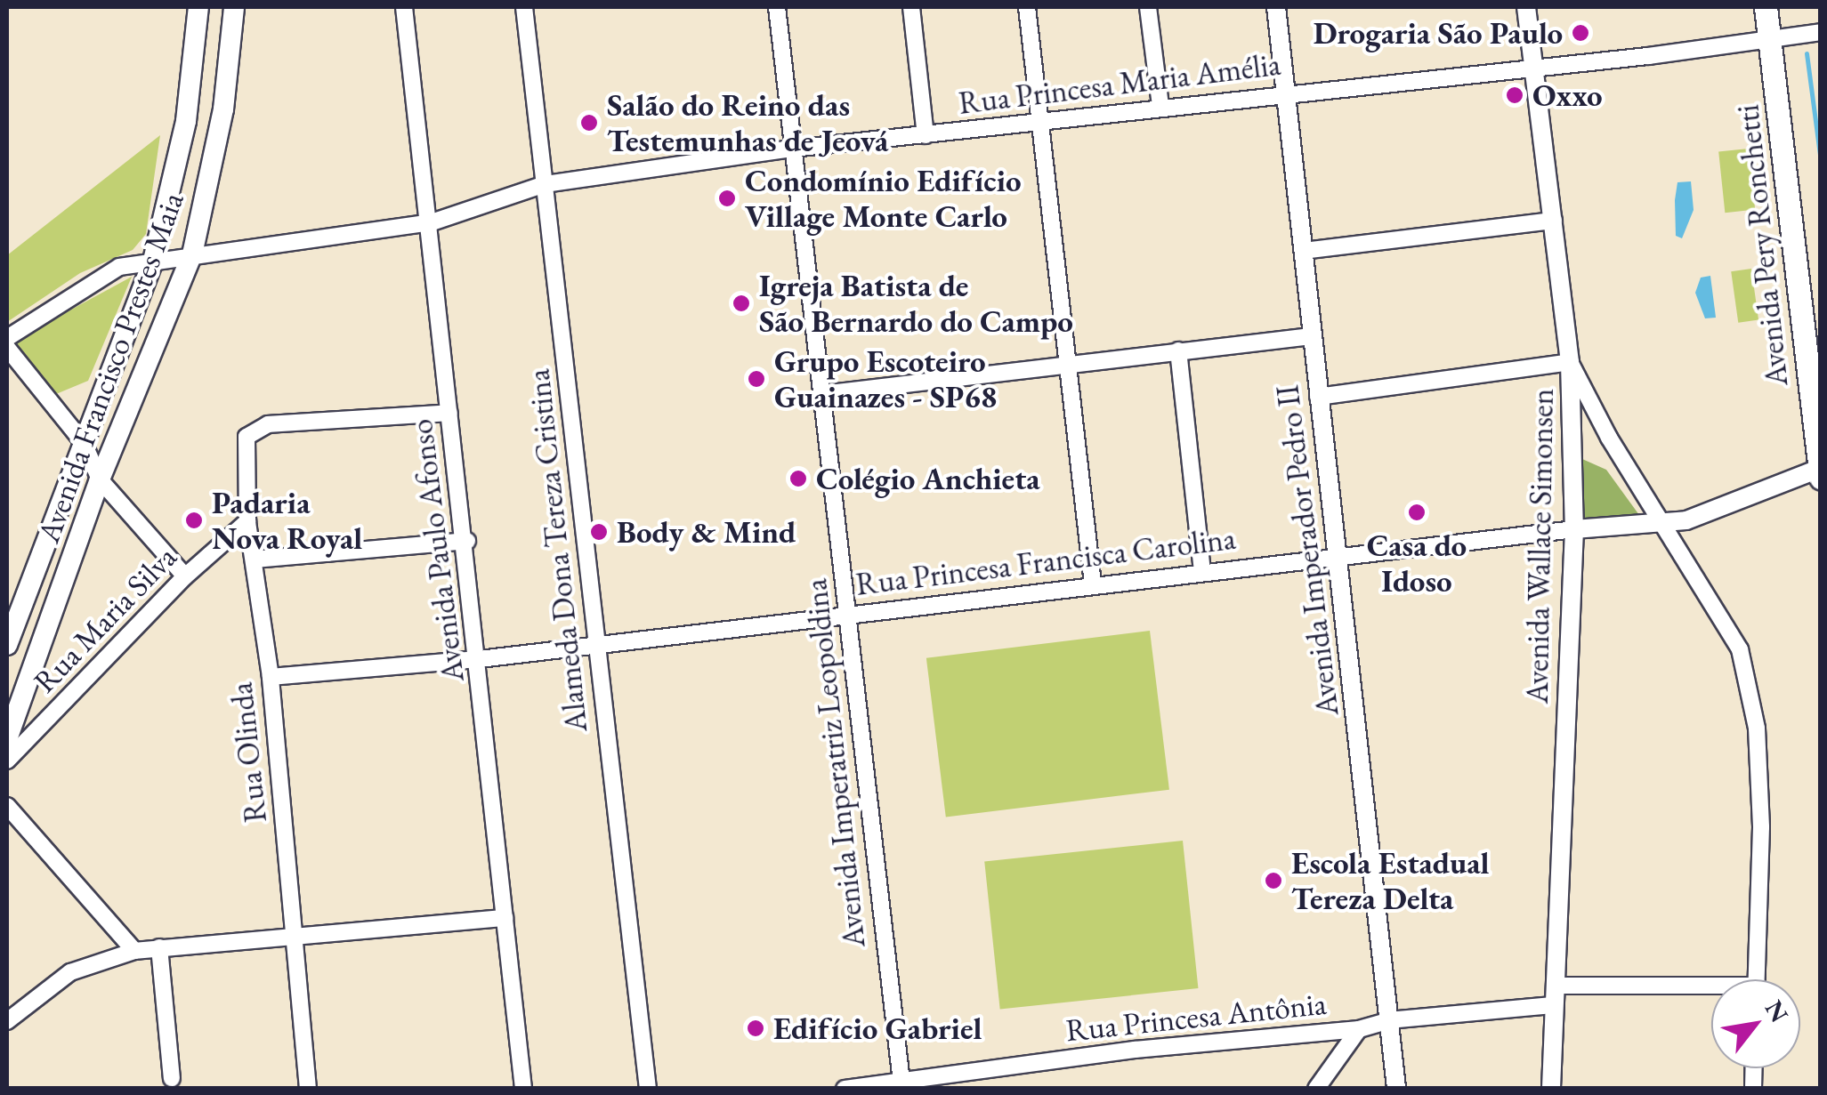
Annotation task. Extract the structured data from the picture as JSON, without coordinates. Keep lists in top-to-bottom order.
{
  "streets": {
    "main road": ["Avenida Pery Ronchetti", "Avenida Francisco Prestes Maia"],
    "street": [
      "Rua Princesa Maria Amélia",
      "Avenida Wallace Simonsen",
      "Avenida Paulo Afonso",
      "Alameda Dona Tereza Cristina",
      "Avenida Imperador Pedro II",
      "Rua Princesa Francisca Carolina",
      "Rua Maria Silva",
      "Rua Olinda",
      "Avenida Imperatriz Leopoldina",
      "Rua Princesa Antônia"
    ]
  },
  "crossings": [
    ["Rua Princesa Maria Amélia", "Avenida Pery Ronchetti"],
    ["Rua Princesa Maria Amélia", "Avenida Francisco Prestes Maia"],
    ["Rua Princesa Maria Amélia", "Avenida Wallace Simonsen"],
    ["Rua Princesa Maria Amélia", "Avenida Paulo Afonso"],
    ["Rua Princesa Maria Amélia", "Alameda Dona Tereza Cristina"],
    ["Rua Princesa Maria Amélia", "Avenida Imperador Pedro II"],
    ["Rua Princesa Maria Amélia", "Avenida Imperatriz Leopoldina"],
    ["Avenida Pery Ronchetti", "Rua Princesa Francisca Carolina"],
    ["Avenida Wallace Simonsen", "Rua Princesa Francisca Carolina"],
    ["Avenida Wallace Simonsen", "Rua Princesa Antônia"],
    ["Avenida Paulo Afonso", "Rua Princesa Francisca Carolina"],
    ["Avenida Paulo Afonso", "Rua Olinda"],
    ["Alameda Dona Tereza Cristina", "Rua Princesa Francisca Carolina"],
    ["Avenida Imperador Pedro II", "Rua Princesa Francisca Carolina"],
    ["Avenida Imperador Pedro II", "Rua Princesa Antônia"],
    ["Rua Princesa Francisca Carolina", "Rua Olinda"],
    ["Rua Princesa Francisca Carolina", "Avenida Imperatriz Leopoldina"],
    ["Rua Maria Silva", "Rua Olinda"],
    ["Avenida Imperatriz Leopoldina", "Rua Princesa Antônia"]
  ],
  "places": [
    "Drogaria São Paulo",
    "Oxxo",
    "Salão do Reino das Testemunhas de Jeová",
    "Condomínio Edifício Village Monte Carlo",
    "Igreja Batista de São Bernardo do Campo",
    "Grupo Escoteiro Guainazes - SP68",
    "Colégio Anchieta",
    "Casa do Idoso",
    "Padaria Nova Royal",
    "Body & Mind",
    "Escola Estadual Tereza Delta",
    "Edifício Gabriel"
  ],
  "north": "top right"
}
